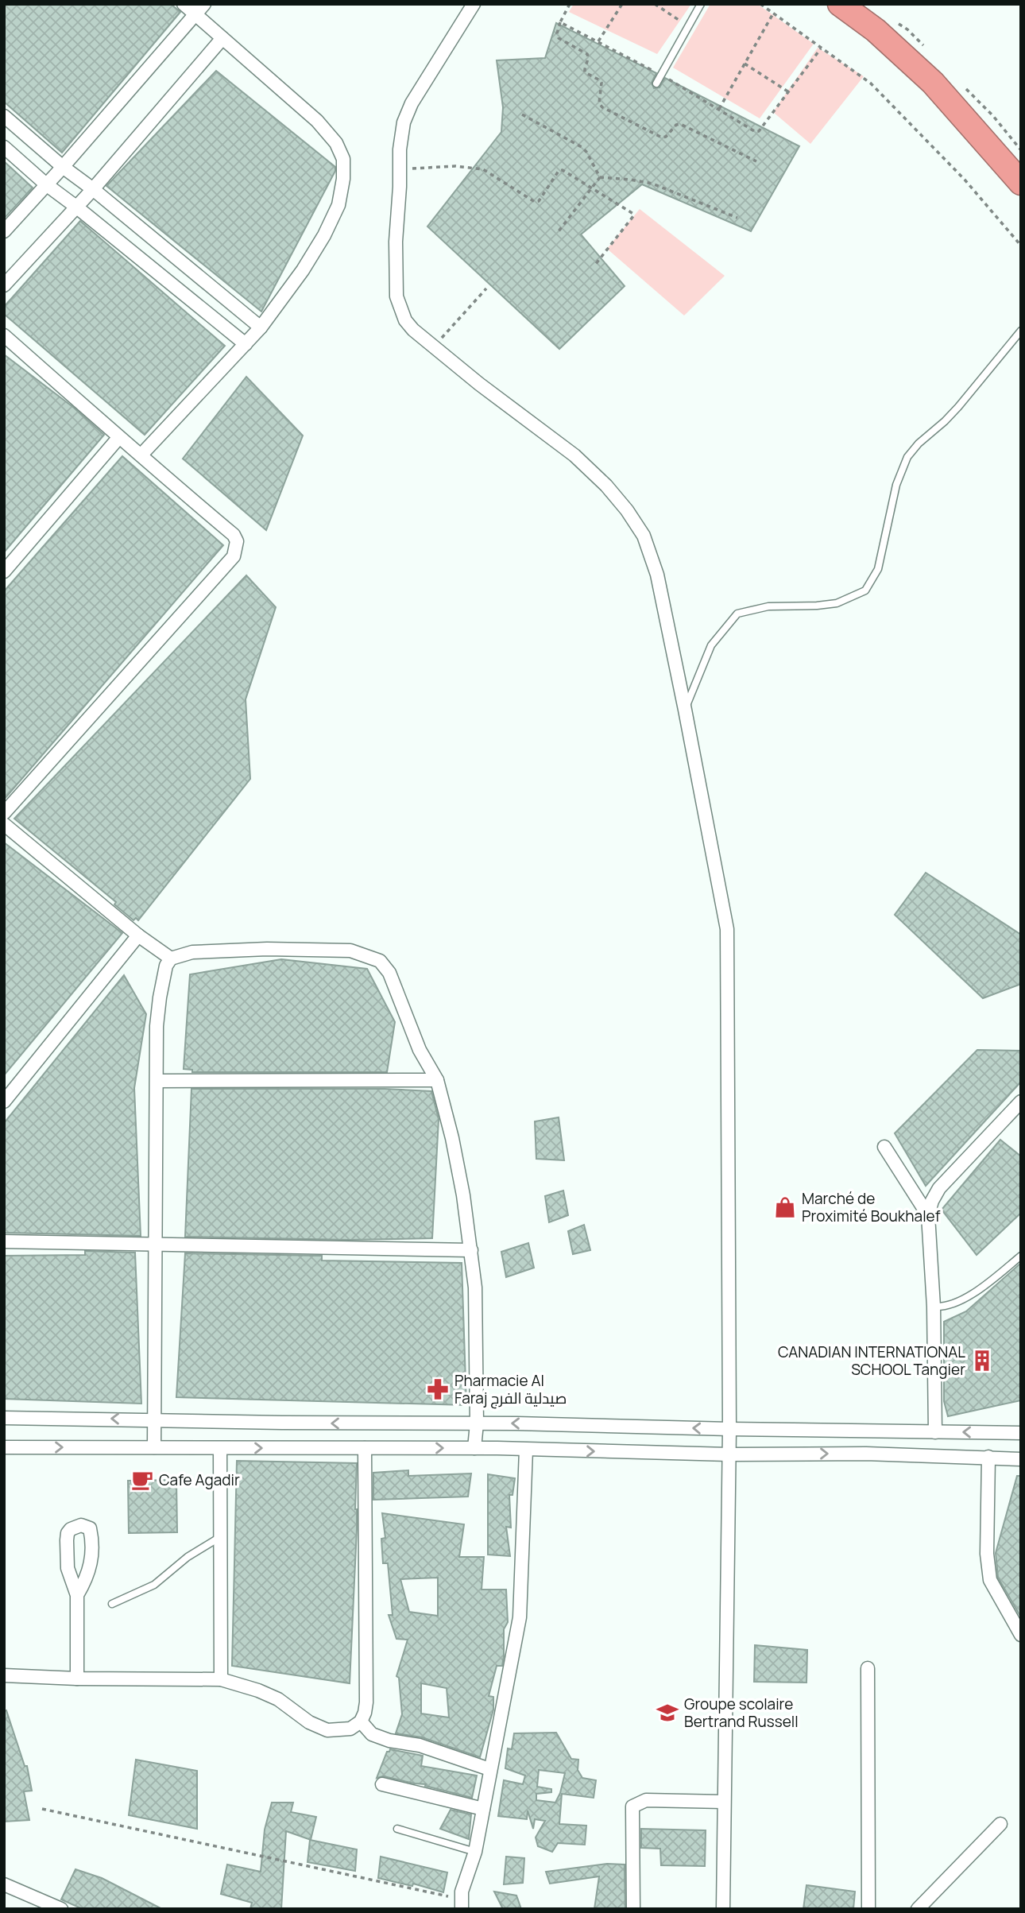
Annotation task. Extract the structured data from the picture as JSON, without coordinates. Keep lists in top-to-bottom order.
{
  "places": {
    "shop": ["Marché de Proximité Boukhalef"],
    "building": ["CANADIAN INTERNATIONAL SCHOOL Tangier"],
    "pharmacy": ["Pharmacie Al Faraj صيدلية الفرج"],
    "cafe": ["Cafe Agadir"],
    "school or university": ["Groupe scolaire Bertrand Russell"]
  }
}
